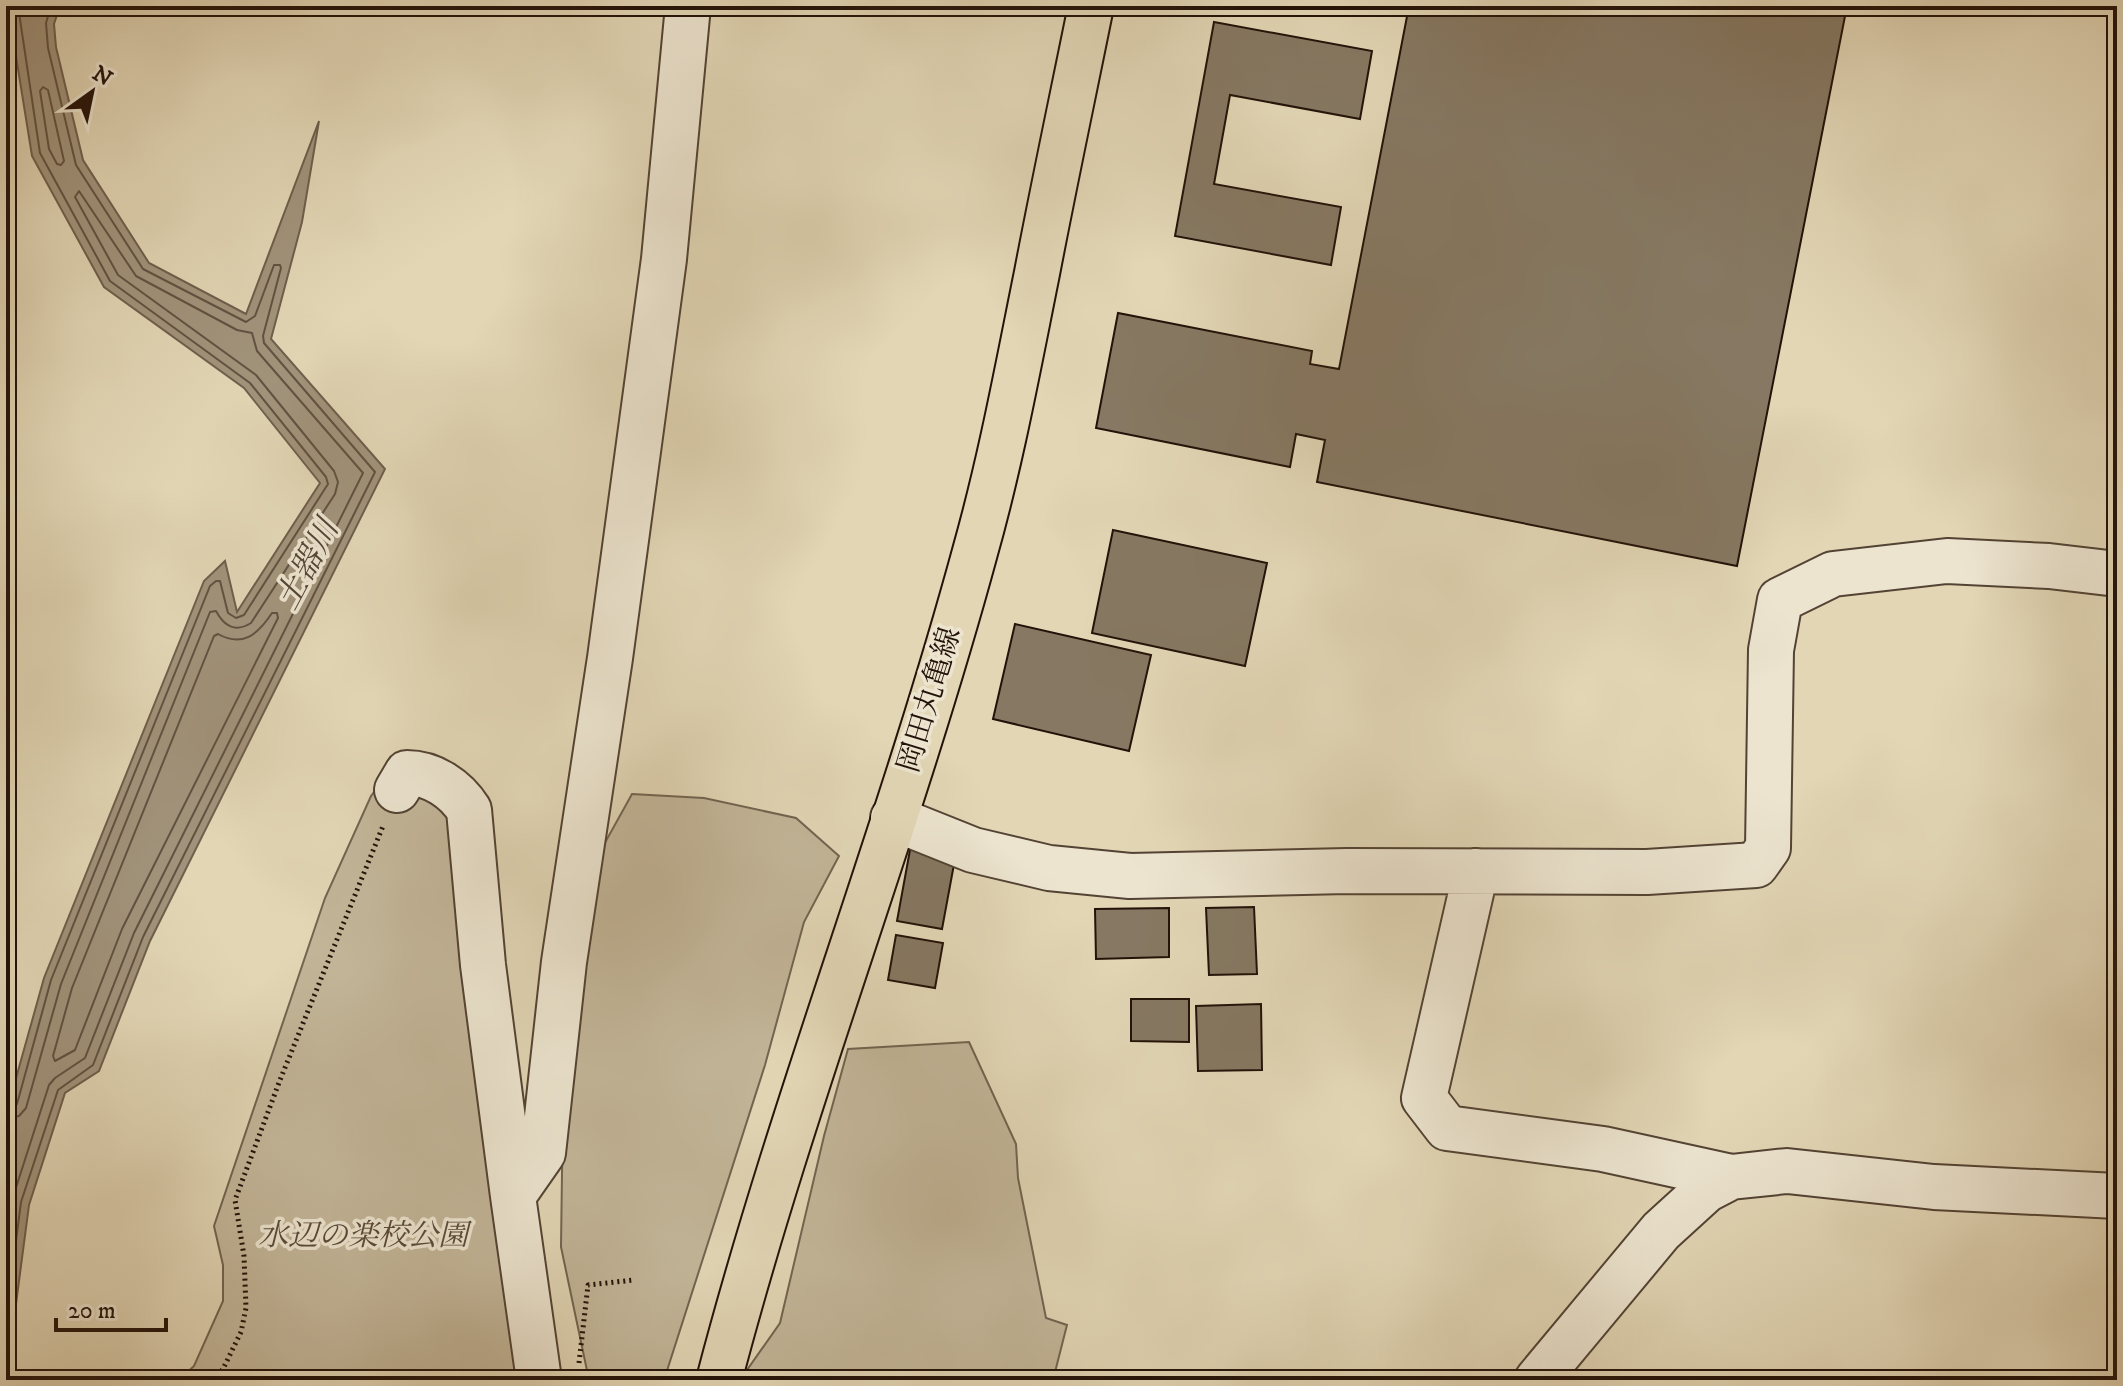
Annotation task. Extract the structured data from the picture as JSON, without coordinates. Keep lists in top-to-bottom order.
{
  "streets": {
    "main road": ["岡田丸亀線"]
  },
  "water": ["土器川"],
  "parks": ["水辺の楽校公園"],
  "scale_bar": "20 m",
  "north": "top right"
}
